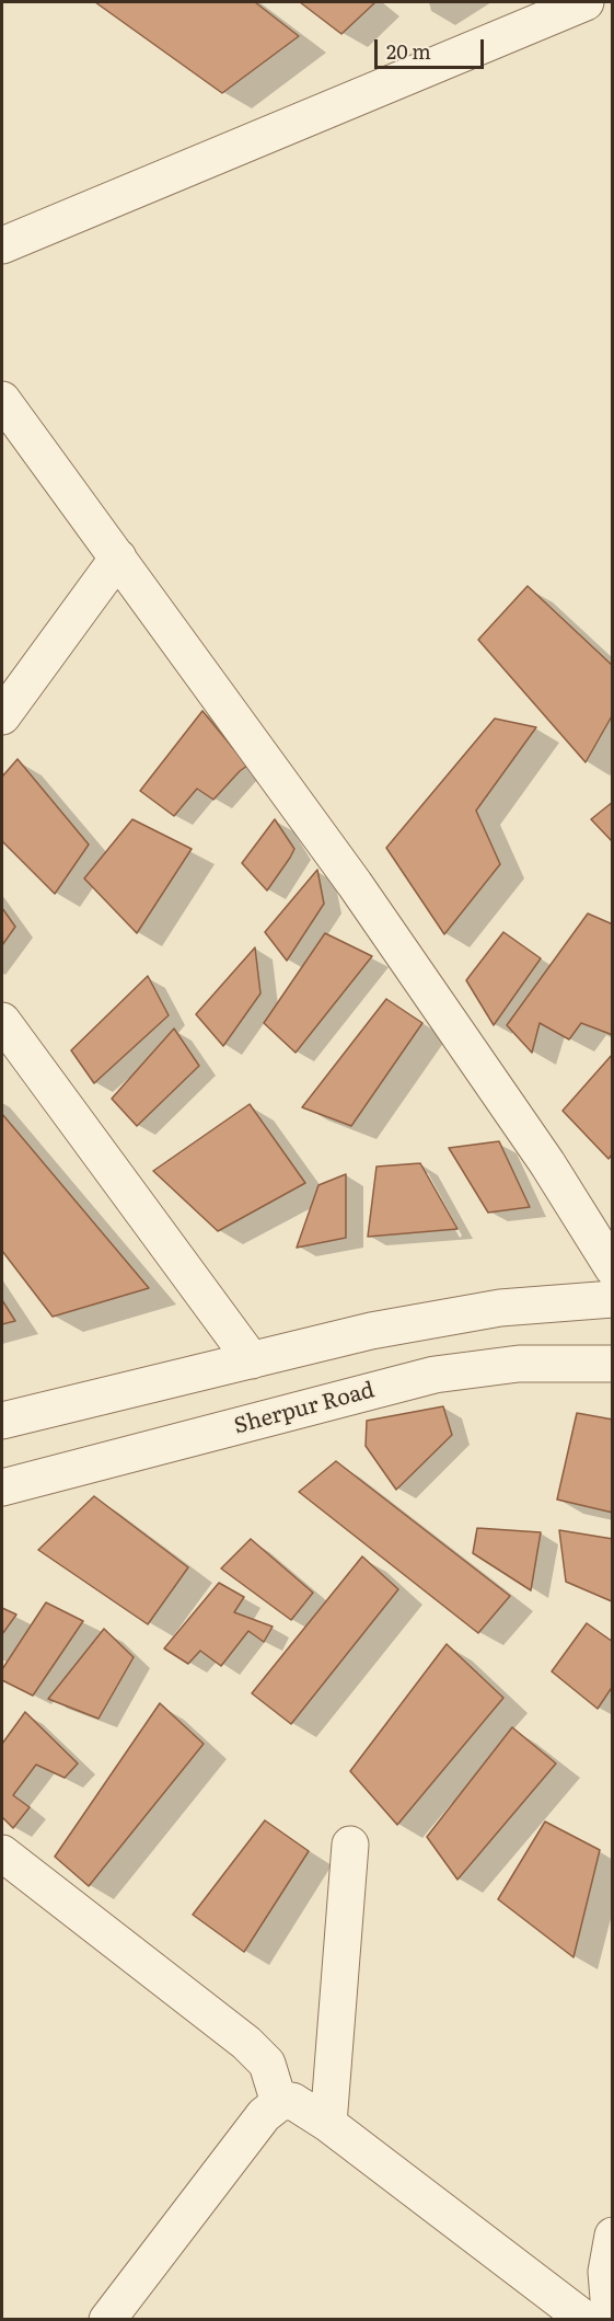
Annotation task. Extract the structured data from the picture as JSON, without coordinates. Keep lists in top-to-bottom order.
{
  "streets": {
    "street": ["Sherpur Road"]
  },
  "scale_bar": "20 m"
}
